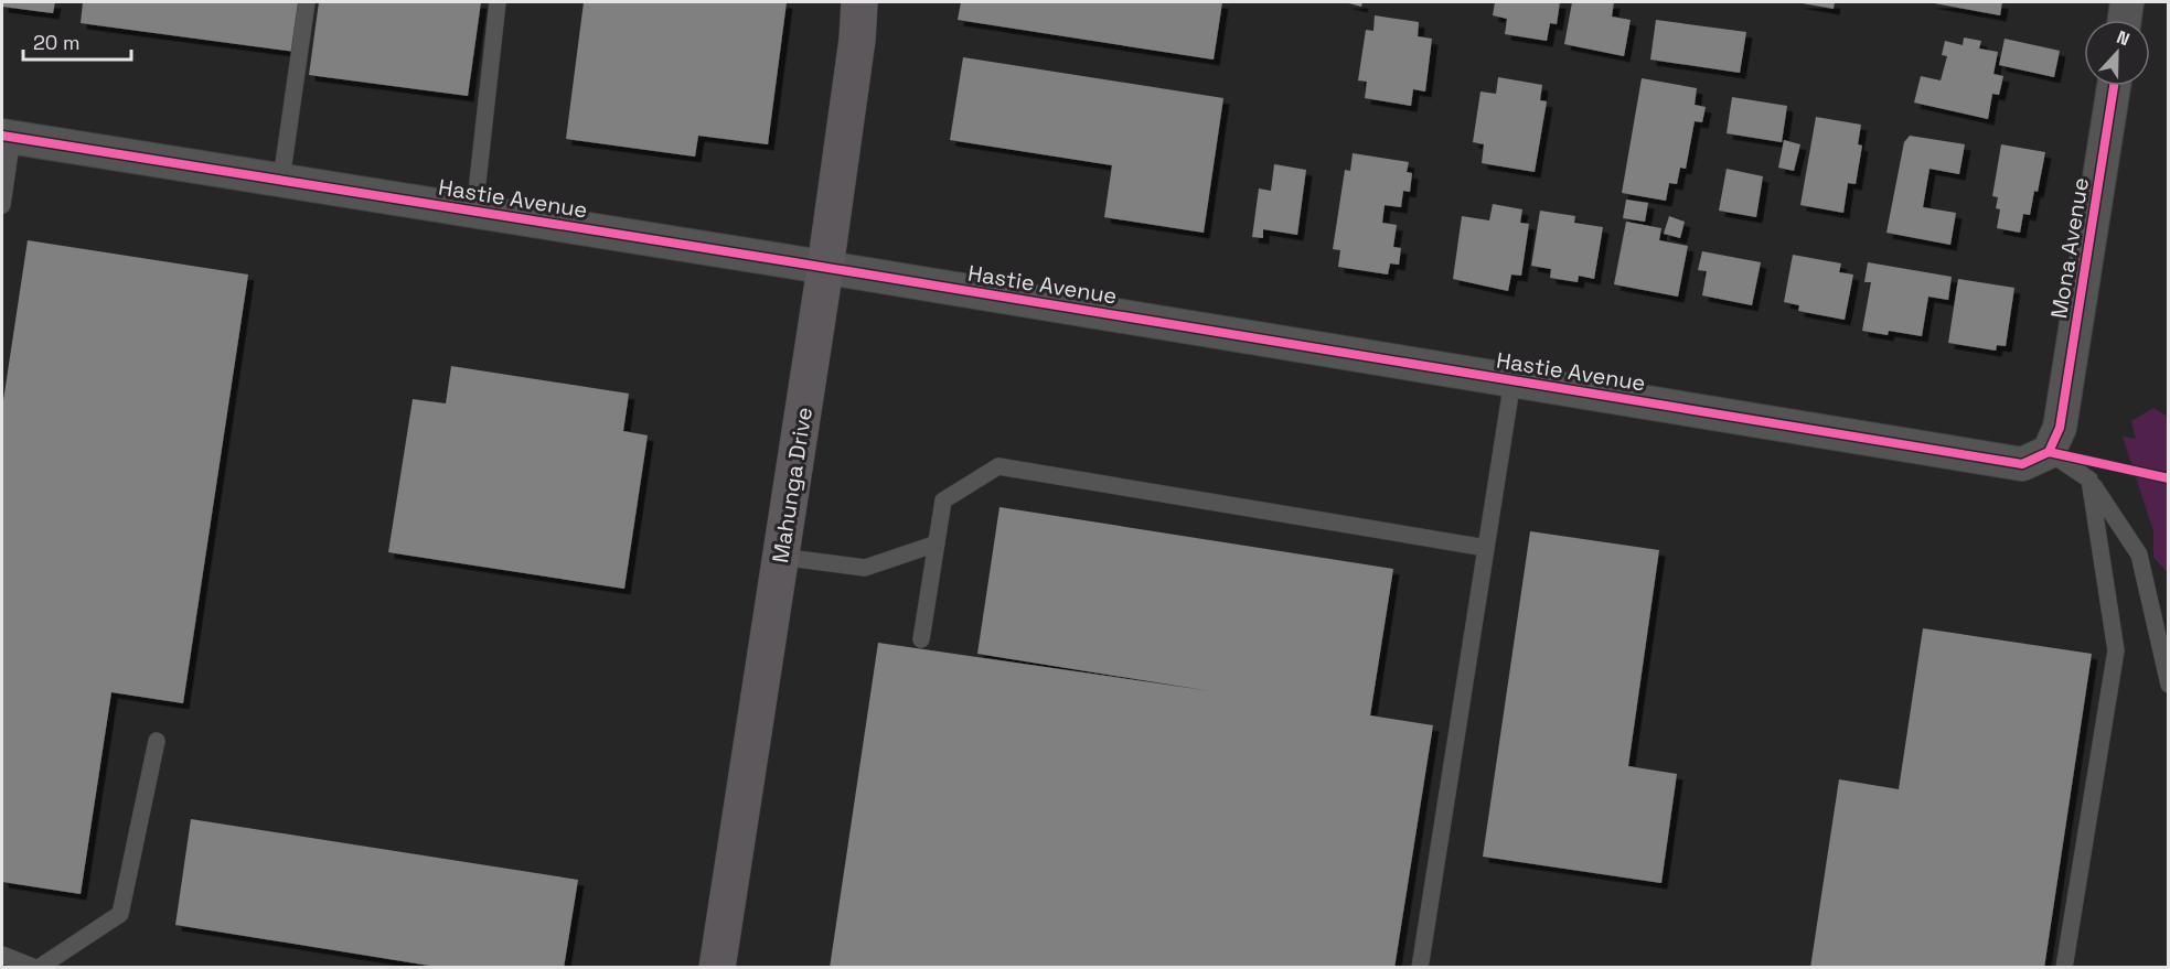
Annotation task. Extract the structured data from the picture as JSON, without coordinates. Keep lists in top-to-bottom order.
{
  "streets": {
    "main road": ["Mahunga Drive"],
    "street": ["Hastie Avenue", "Mona Avenue"]
  },
  "crossings": [
    ["Hastie Avenue", "Mona Avenue"],
    ["Hastie Avenue", "Mahunga Drive"]
  ],
  "scale_bar": "20 m",
  "north": "top"
}
